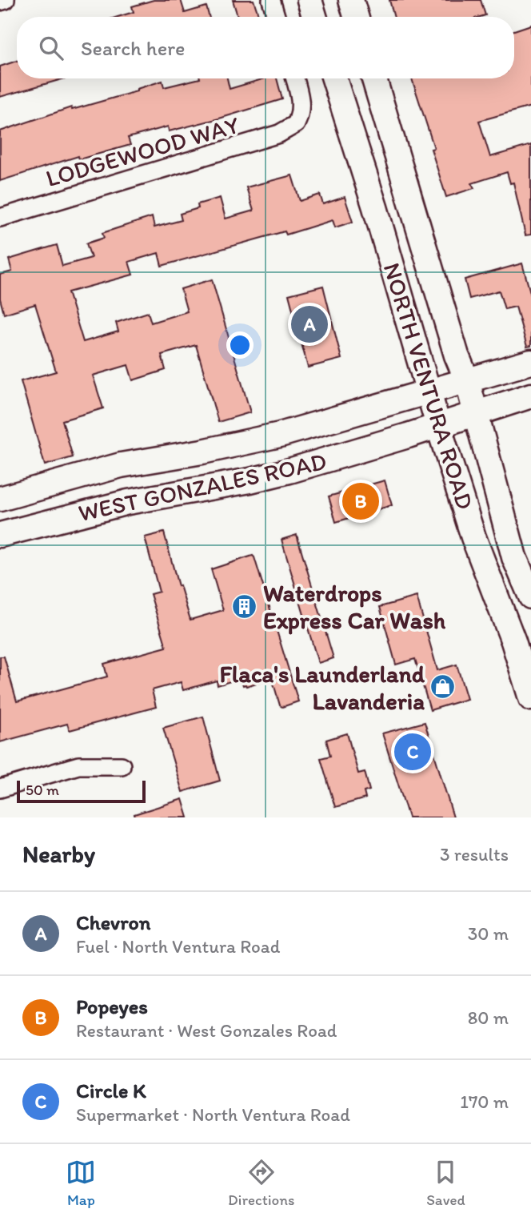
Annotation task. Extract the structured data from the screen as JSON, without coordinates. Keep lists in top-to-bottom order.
{
  "streets": {
    "main road": ["NORTH VENTURA ROAD", "WEST GONZALES ROAD"],
    "street": ["LODGEWOOD WAY"]
  },
  "crossings": [
    ["NORTH VENTURA ROAD", "WEST GONZALES ROAD"]
  ],
  "places": {
    "building": ["Waterdrops Express Car Wash"],
    "shop": ["Flaca's Launderland Lavanderia"]
  },
  "scale_bar": "50 m",
  "page": {
    "search": "Search here",
    "pins": ["A", "B", "C"],
    "scale": "50 m",
    "heading": ["Nearby", "3 results"],
    "list": [
      {
        "mark": "A",
        "name": "Chevron",
        "note": "Fuel · North Ventura Road",
        "value": "30 m"
      },
      {
        "mark": "B",
        "name": "Popeyes",
        "note": "Restaurant · West Gonzales Road",
        "value": "80 m"
      },
      {
        "mark": "C",
        "name": "Circle K",
        "note": "Supermarket · North Ventura Road",
        "value": "170 m"
      }
    ],
    "nav": ["Map", "Directions", "Saved"]
  }
}
